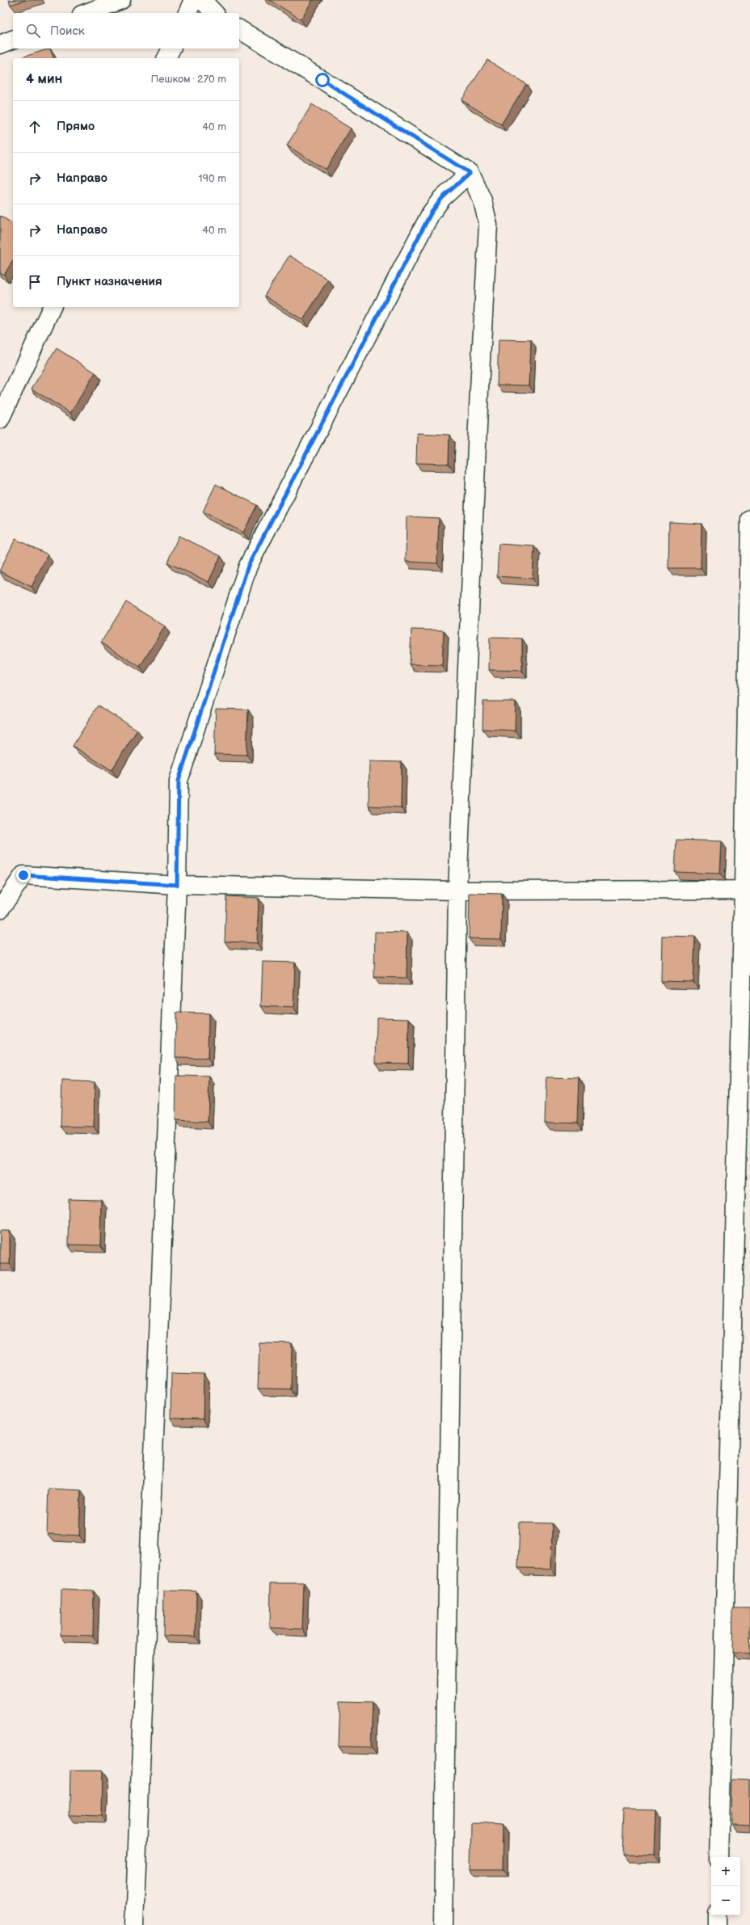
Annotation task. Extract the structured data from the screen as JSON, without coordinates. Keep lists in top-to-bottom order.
{
  "page": {
    "search": "Поиск",
    "heading": ["4 мин", "Пешком · 270 m"],
    "list": [
      ["Прямо", "40 m"],
      ["Направо", "190 m"],
      ["Направо", "40 m"],
      "Пункт назначения"
    ],
    "map_buttons": ["+", "−"]
  }
}
